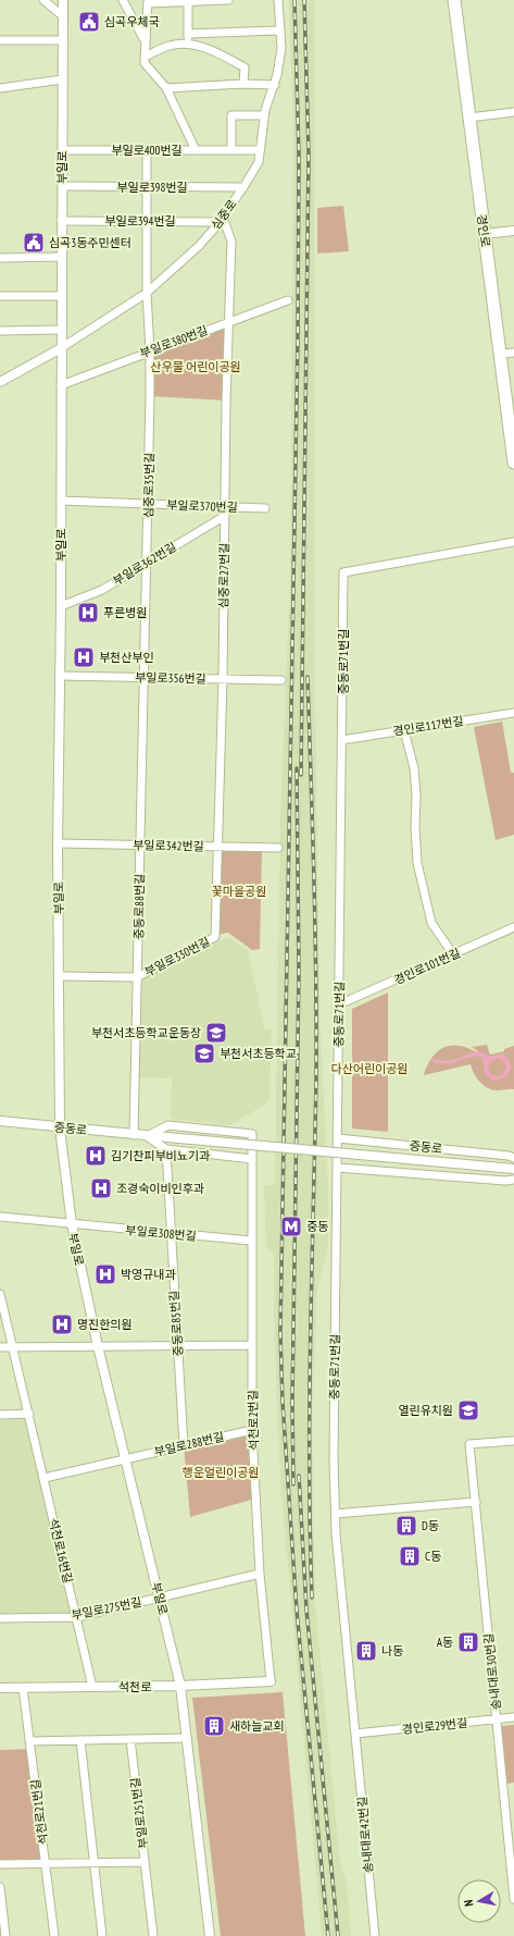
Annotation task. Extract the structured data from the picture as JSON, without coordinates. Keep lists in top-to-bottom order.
{
  "streets": {
    "main road": ["경인로"],
    "street": [
      "부일로400번길",
      "부일로",
      "부일로398번길",
      "심중로",
      "부일로394번길",
      "부일로380번길",
      "심중로35번길",
      "부일로370번길",
      "부일로362번길",
      "심중로27번길",
      "중동로71번길",
      "부일로356번길",
      "경인로117번길",
      "부일로342번길",
      "중동로88번길",
      "부일로330번길",
      "경인로101번길",
      "중동로",
      "부일로308번길",
      "중동로85번길",
      "석천로2번길",
      "부일로288번길",
      "석천로16번길",
      "부일로275번길",
      "송내대로30번길",
      "석천로",
      "경인로29번길",
      "석천로21번길",
      "부일로251번길",
      "송내대로42번길"
    ]
  },
  "crossings": [
    ["부일로400번길", "부일로"],
    ["부일로400번길", "심중로"],
    ["부일로", "부일로398번길"],
    ["부일로", "심중로"],
    ["부일로", "부일로394번길"],
    ["부일로", "부일로380번길"],
    ["부일로", "부일로370번길"],
    ["부일로", "부일로362번길"],
    ["부일로", "부일로356번길"],
    ["부일로", "부일로342번길"],
    ["부일로", "부일로330번길"],
    ["부일로", "중동로"],
    ["부일로", "부일로308번길"],
    ["부일로", "부일로288번길"],
    ["부일로", "부일로275번길"],
    ["부일로", "석천로"],
    ["부일로398번길", "심중로"],
    ["심중로", "부일로394번길"],
    ["심중로", "심중로35번길"],
    ["심중로", "심중로27번길"],
    ["부일로394번길", "심중로27번길"],
    ["부일로380번길", "심중로35번길"],
    ["부일로380번길", "심중로27번길"],
    ["심중로35번길", "부일로370번길"],
    ["심중로35번길", "부일로362번길"],
    ["심중로35번길", "부일로356번길"],
    ["심중로35번길", "중동로88번길"],
    ["부일로370번길", "심중로27번길"],
    ["부일로362번길", "심중로27번길"],
    ["심중로27번길", "부일로356번길"],
    ["심중로27번길", "부일로342번길"],
    ["심중로27번길", "부일로330번길"],
    ["중동로71번길", "경인로117번길"],
    ["중동로71번길", "경인로101번길"],
    ["중동로71번길", "중동로"],
    ["중동로71번길", "경인로29번길"],
    ["중동로71번길", "송내대로42번길"],
    ["부일로356번길", "중동로88번길"],
    ["부일로342번길", "중동로88번길"],
    ["중동로88번길", "부일로330번길"],
    ["중동로88번길", "중동로"],
    ["중동로", "석천로2번길"],
    ["부일로308번길", "중동로85번길"],
    ["부일로308번길", "석천로2번길"],
    ["중동로85번길", "부일로288번길"],
    ["석천로2번길", "부일로288번길"],
    ["석천로2번길", "부일로275번길"],
    ["석천로2번길", "석천로"],
    ["석천로16번길", "부일로275번길"],
    ["석천로16번길", "석천로"],
    ["송내대로30번길", "경인로29번길"],
    ["석천로", "석천로21번길"],
    ["경인로29번길", "송내대로42번길"],
    ["석천로21번길", "부일로251번길"]
  ],
  "parks": [
    "산우물 어린이공원",
    "꽃마을공원",
    "다산어린이공원",
    "행운얼린이공원"
  ],
  "places": {
    "public building": ["심곡우체국", "심곡3동주민센터"],
    "hospital": [
      "푸른병원",
      "부천산부인",
      "김기찬피부비뇨기과",
      "조경숙이비인후과",
      "박영규내과",
      "명진한의원"
    ],
    "school or university": ["부천서초등학교운동장", "부천서초등학교", "열린유치원"],
    "metro station": ["중동"],
    "building": [
      "D동",
      "C동",
      "A동",
      "나동",
      "새하늘교회"
    ]
  },
  "north": "left"
}
